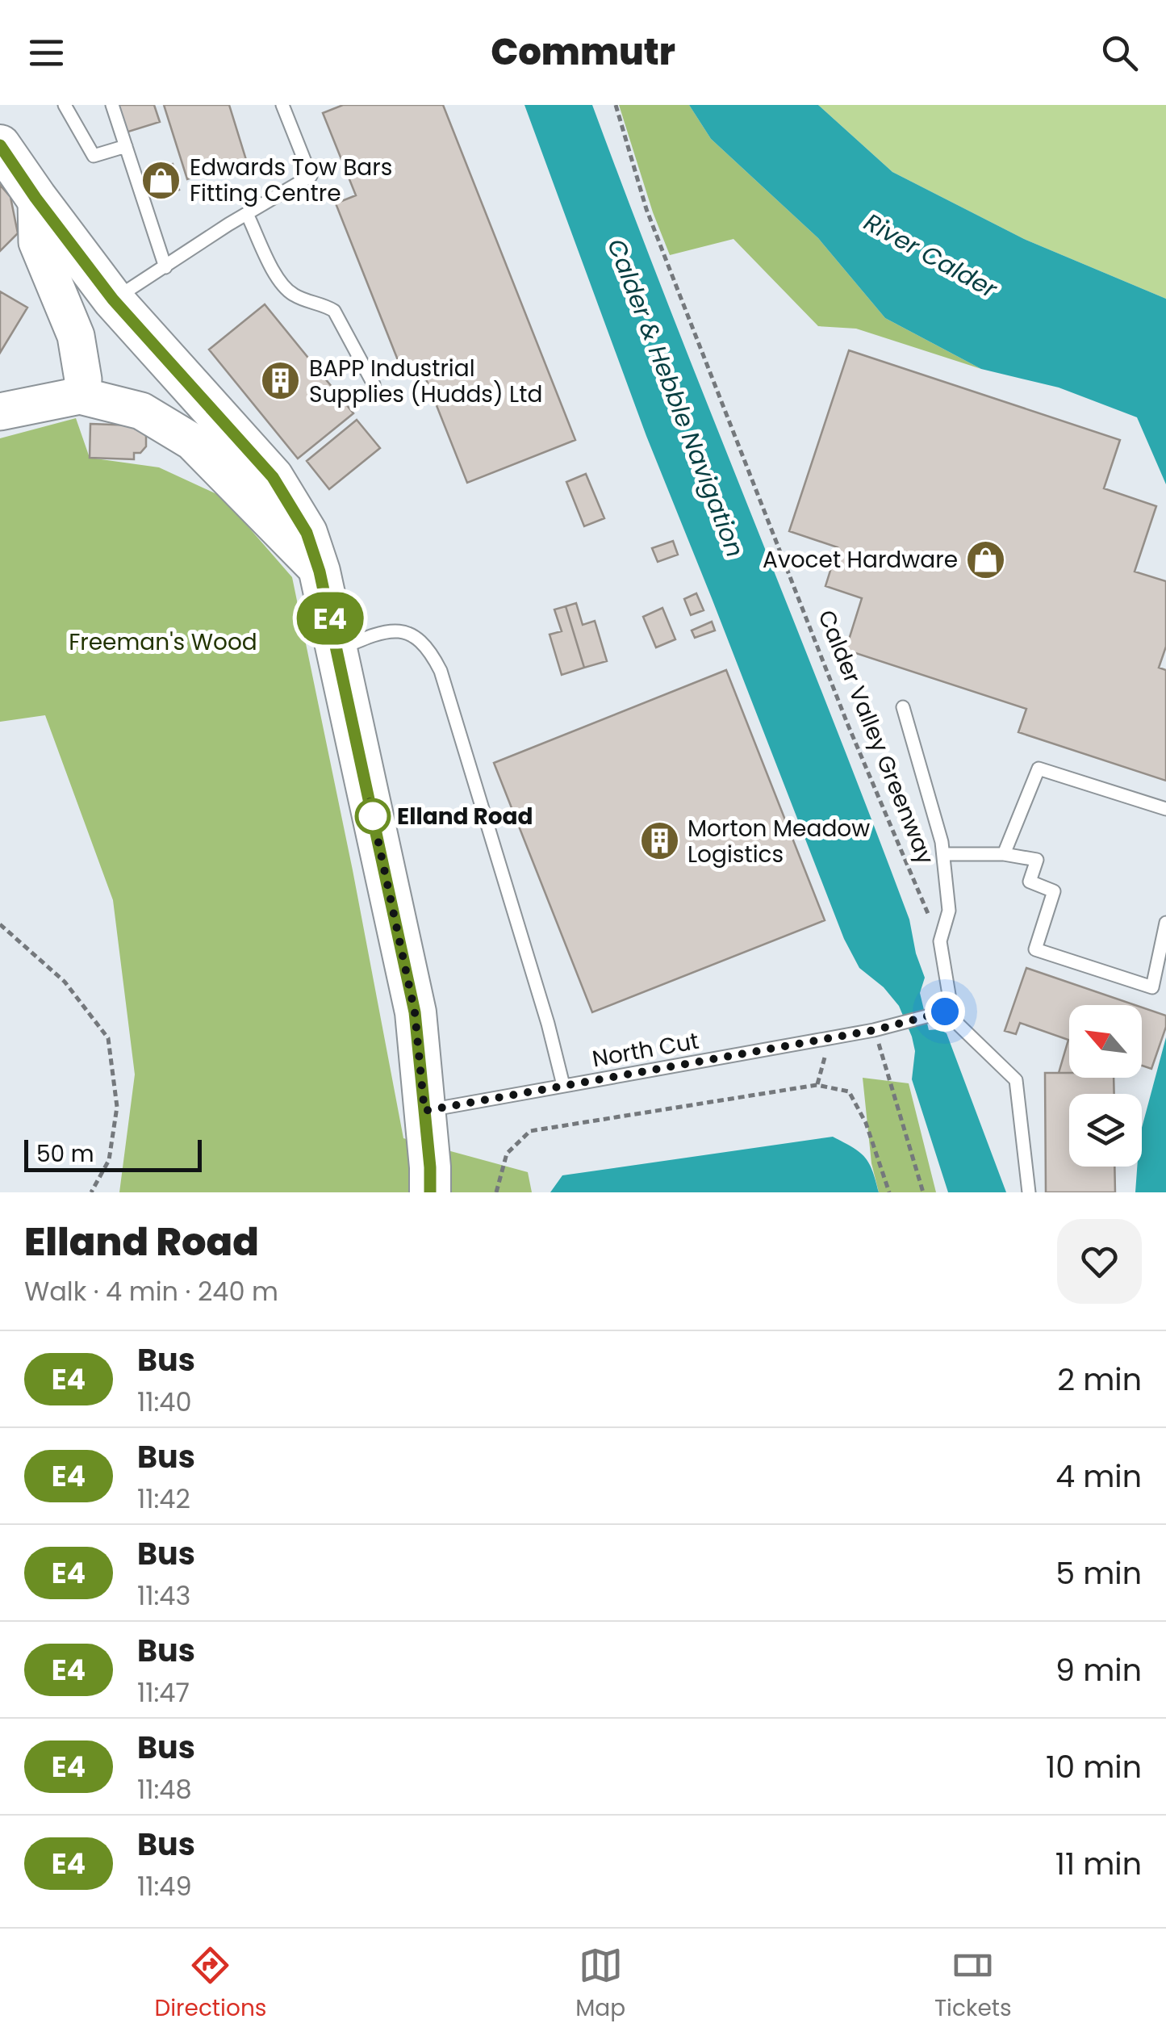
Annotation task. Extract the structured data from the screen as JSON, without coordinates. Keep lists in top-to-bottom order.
{
  "streets": {
    "lane": ["North Cut"],
    "path": ["Calder Valley Greenway"]
  },
  "water": ["River Calder", "Calder & Hebble Navigation"],
  "parks": ["Freeman's Wood"],
  "places": {
    "shop": ["Edwards Tow Bars Fitting Centre", "Avocet Hardware"],
    "building": ["BAPP Industrial Supplies (Hudds) Ltd", "Morton Meadow Logistics"],
    "other": ["Elland Road"]
  },
  "lines": ["bus line E4"],
  "scale_bar": "50 m",
  "north": "top left",
  "page": {
    "header": "Commutr",
    "on_map": "E4",
    "scale": "50 m",
    "heading": ["Elland Road", "Walk · 4 min · 240 m"],
    "list": [
      {
        "mark": "E4",
        "name": "Bus",
        "note": "11:40",
        "value": "2 min"
      },
      {
        "mark": "E4",
        "name": "Bus",
        "note": "11:42",
        "value": "4 min"
      },
      {
        "mark": "E4",
        "name": "Bus",
        "note": "11:43",
        "value": "5 min"
      },
      {
        "mark": "E4",
        "name": "Bus",
        "note": "11:47",
        "value": "9 min"
      },
      {
        "mark": "E4",
        "name": "Bus",
        "note": "11:48",
        "value": "10 min"
      },
      {
        "mark": "E4",
        "name": "Bus",
        "note": "11:49",
        "value": "11 min"
      }
    ],
    "tabs": ["Directions", "Map", "Tickets"]
  }
}
